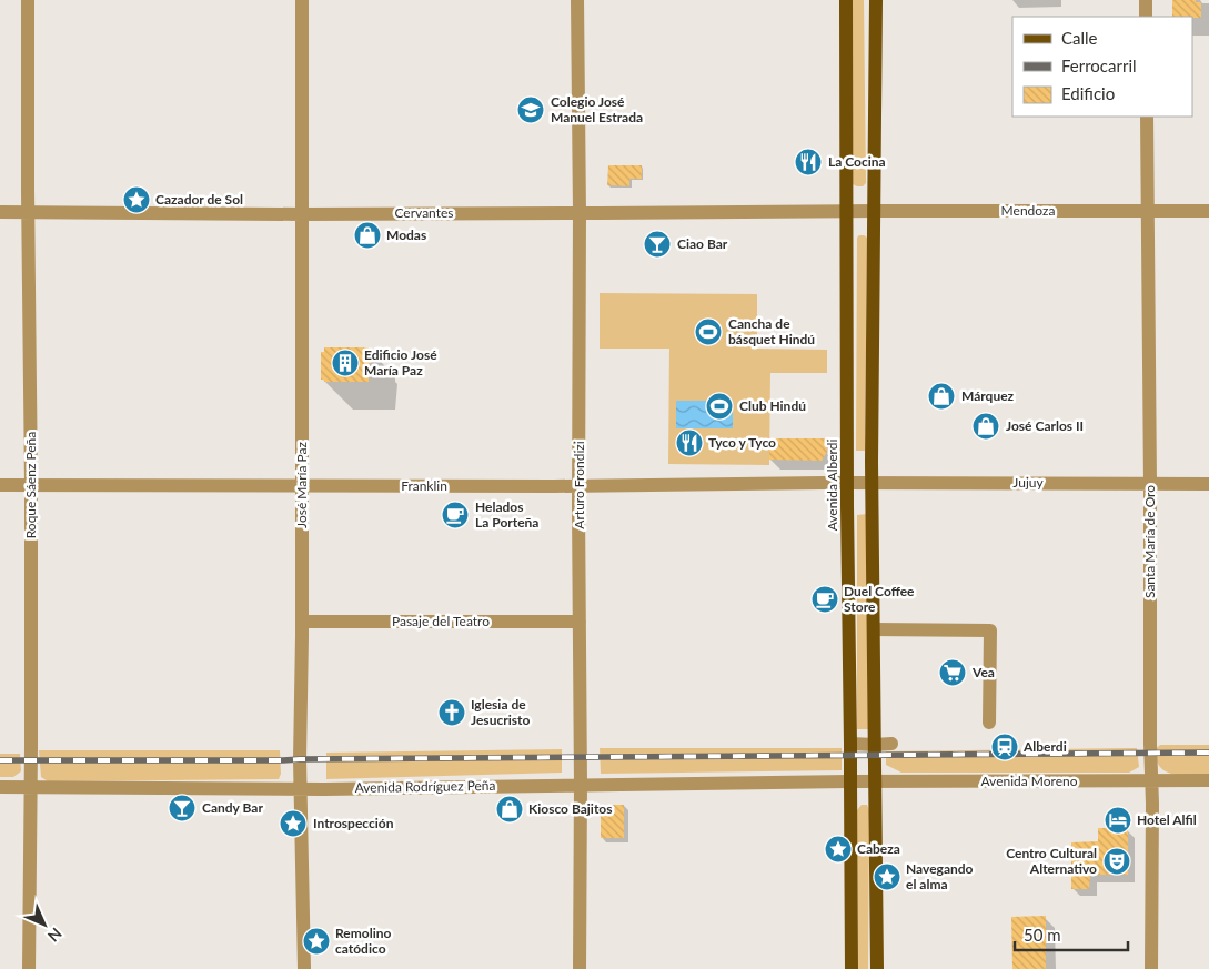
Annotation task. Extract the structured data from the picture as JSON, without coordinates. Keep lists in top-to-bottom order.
{
  "streets": {
    "main road": ["Avenida Alberdi"],
    "street": [
      "Mendoza",
      "Cervantes",
      "Jujuy",
      "Roque Sáenz Peña",
      "José María Paz",
      "Arturo Frondizi",
      "Franklin",
      "Santa María de Oro",
      "Pasaje del Teatro",
      "Avenida Moreno",
      "Avenida Rodríguez Peña"
    ]
  },
  "crossings": [
    ["Mendoza", "Cervantes"],
    ["Mendoza", "Avenida Alberdi"],
    ["Mendoza", "Santa María de Oro"],
    ["Cervantes", "Roque Sáenz Peña"],
    ["Cervantes", "José María Paz"],
    ["Cervantes", "Arturo Frondizi"],
    ["Cervantes", "Avenida Alberdi"],
    ["Jujuy", "Avenida Alberdi"],
    ["Jujuy", "Franklin"],
    ["Jujuy", "Santa María de Oro"],
    ["Roque Sáenz Peña", "Franklin"],
    ["Roque Sáenz Peña", "Avenida Rodríguez Peña"],
    ["José María Paz", "Franklin"],
    ["José María Paz", "Pasaje del Teatro"],
    ["José María Paz", "Avenida Rodríguez Peña"],
    ["Arturo Frondizi", "Franklin"],
    ["Arturo Frondizi", "Pasaje del Teatro"],
    ["Arturo Frondizi", "Avenida Rodríguez Peña"],
    ["Avenida Alberdi", "Franklin"],
    ["Avenida Alberdi", "Avenida Moreno"],
    ["Avenida Alberdi", "Avenida Rodríguez Peña"],
    ["Santa María de Oro", "Avenida Moreno"],
    ["Avenida Moreno", "Avenida Rodríguez Peña"]
  ],
  "places": {
    "school or university": ["Colegio José Manuel Estrada"],
    "restaurant": ["La Cocina", "Tyco y Tyco"],
    "place": [
      "Cazador de Sol",
      "Introspección",
      "Cabeza",
      "Navegando el alma",
      "Remolino catódico"
    ],
    "shop": [
      "Modas",
      "Márquez",
      "José Carlos II",
      "Kiosco Bajitos"
    ],
    "bar": ["Ciao Bar", "Candy Bar"],
    "sports": ["Cancha de básquet Hindú", "Club Hindú"],
    "building": ["Edificio José María Paz"],
    "cafe": ["Helados La Porteña", "Duel Coffee Store"],
    "supermarket": ["Vea"],
    "church": ["Iglesia de Jesucristo"],
    "station": ["Alberdi"],
    "hotel": ["Hotel Alfil"],
    "theatre": ["Centro Cultural Alternativo"]
  },
  "legend": ["Calle", "Ferrocarril", "Edificio"],
  "scale_bar": "50 m",
  "north": "bottom right"
}
